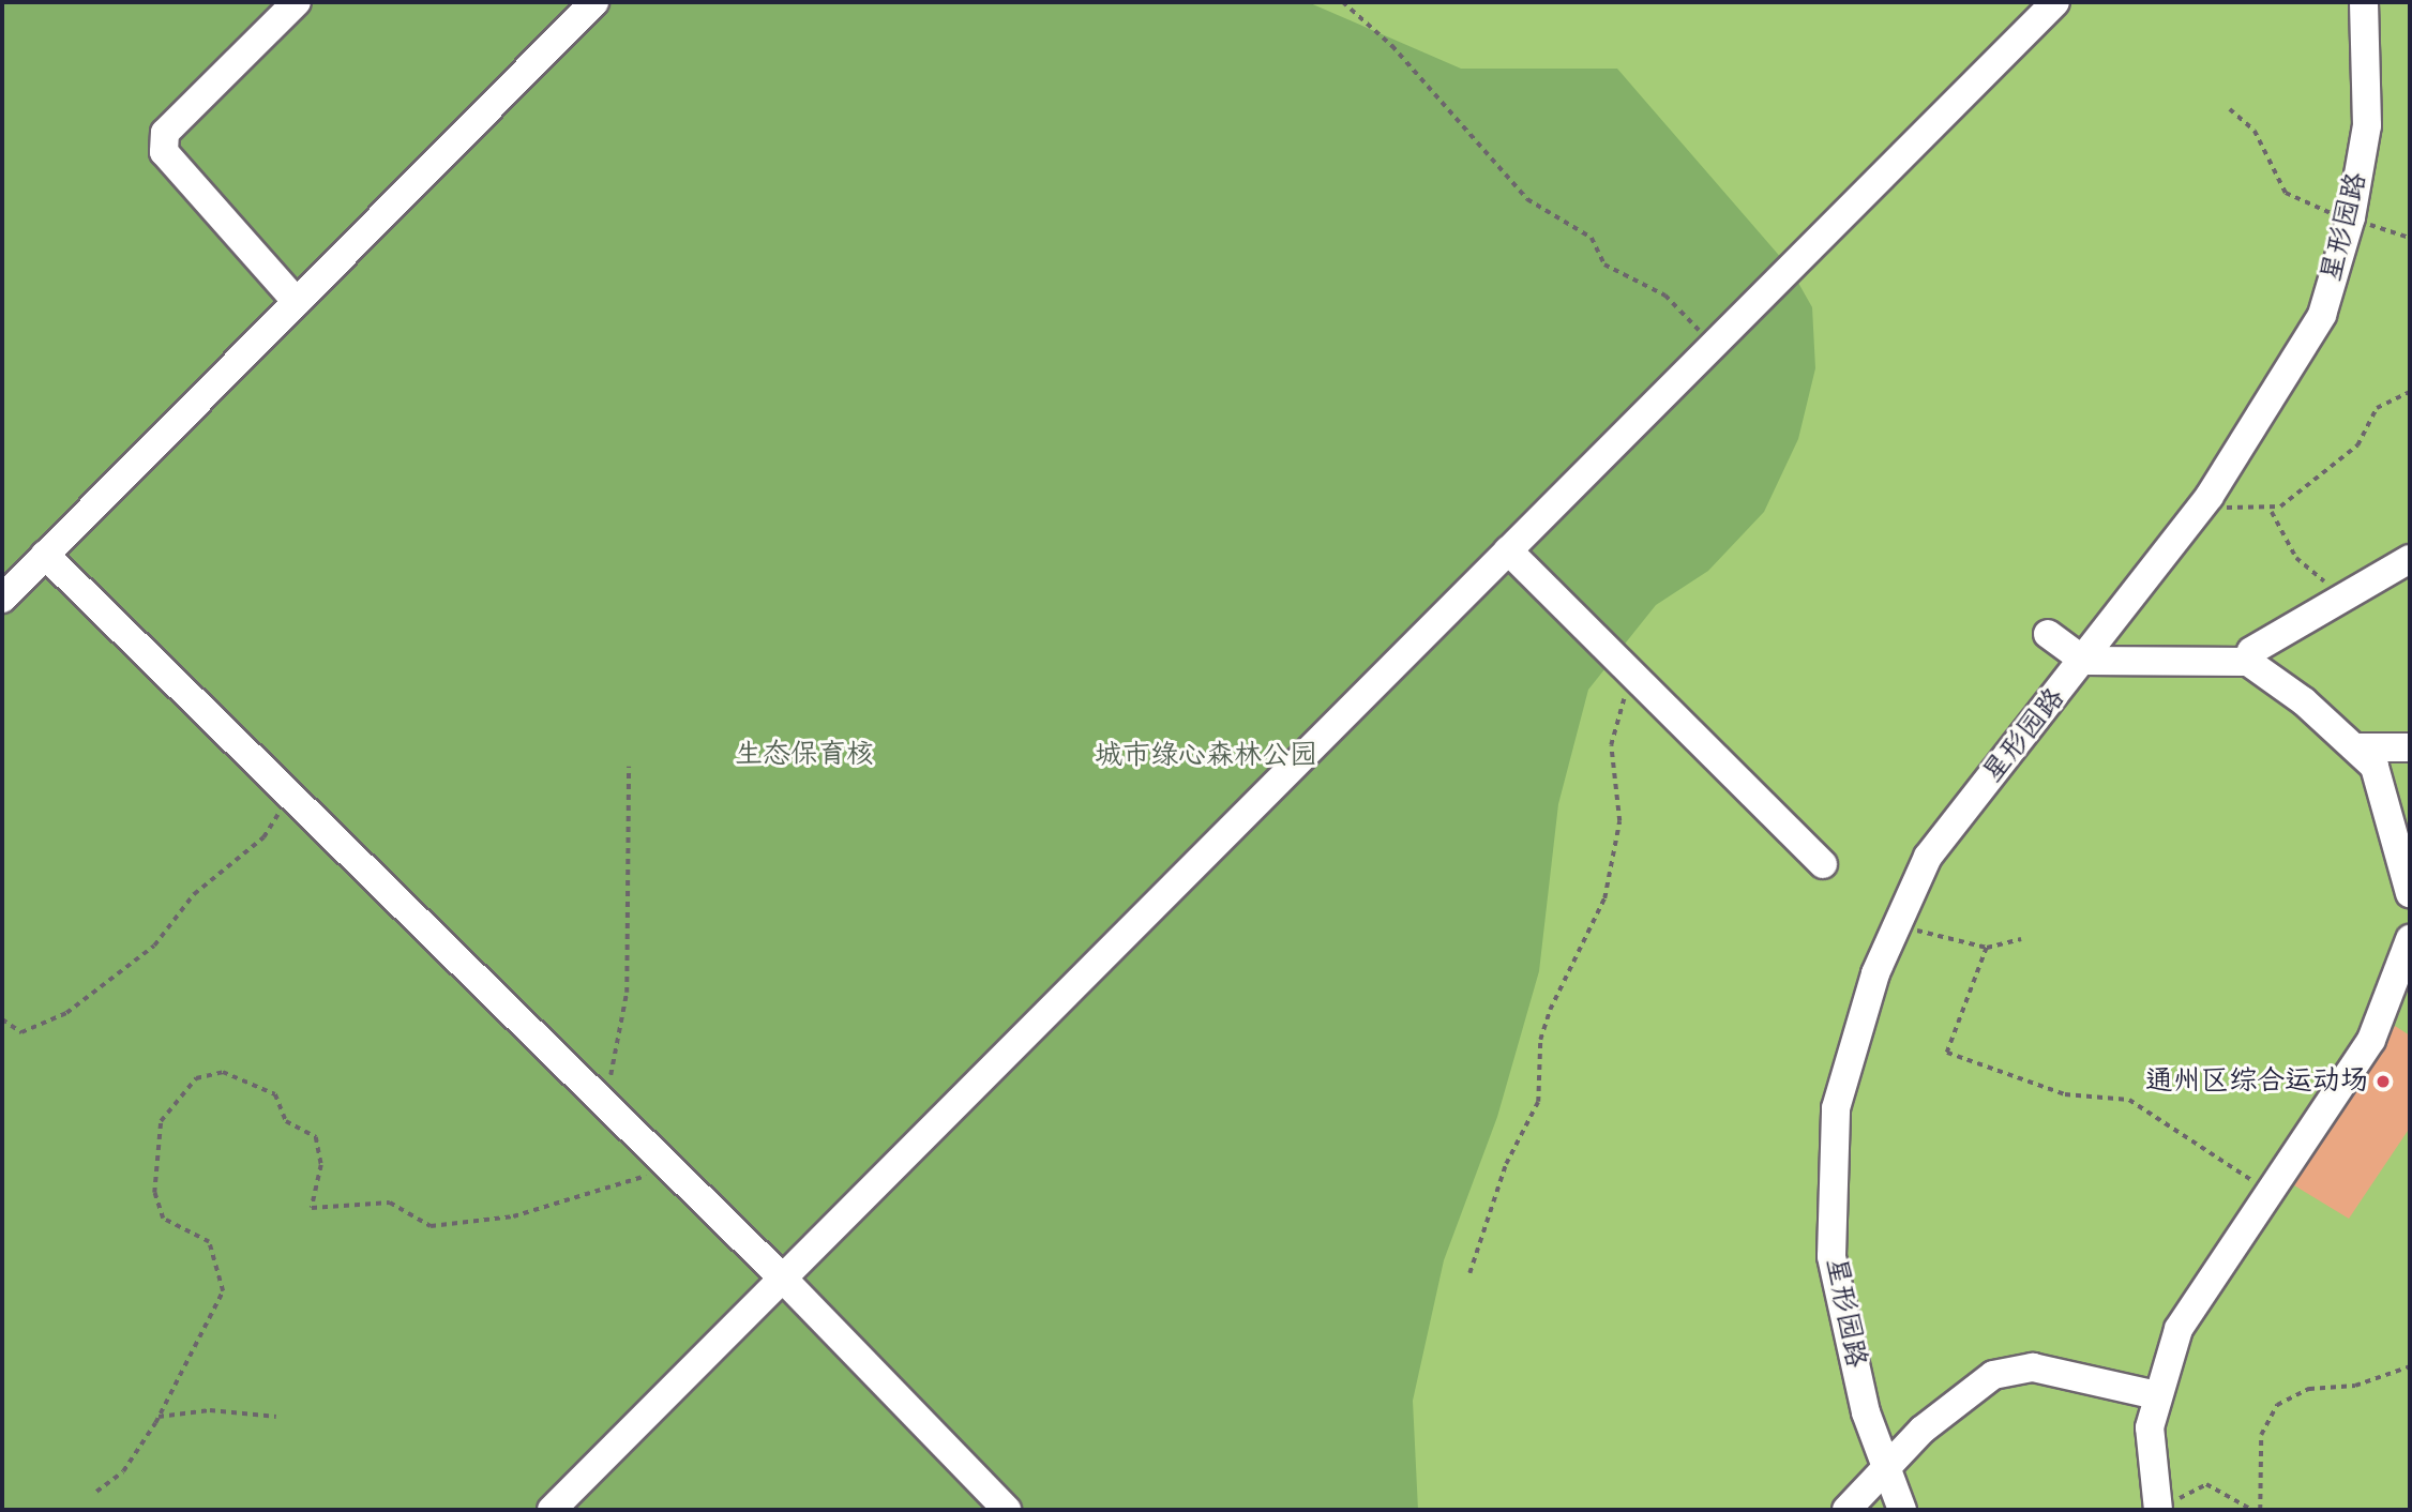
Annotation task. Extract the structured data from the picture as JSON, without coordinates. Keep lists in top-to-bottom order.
{
  "streets": {
    "street": ["星形园路"]
  },
  "parks": ["生态保育核", "城市绿心森林公园"],
  "places": ["通州区综合运动场"]
}
